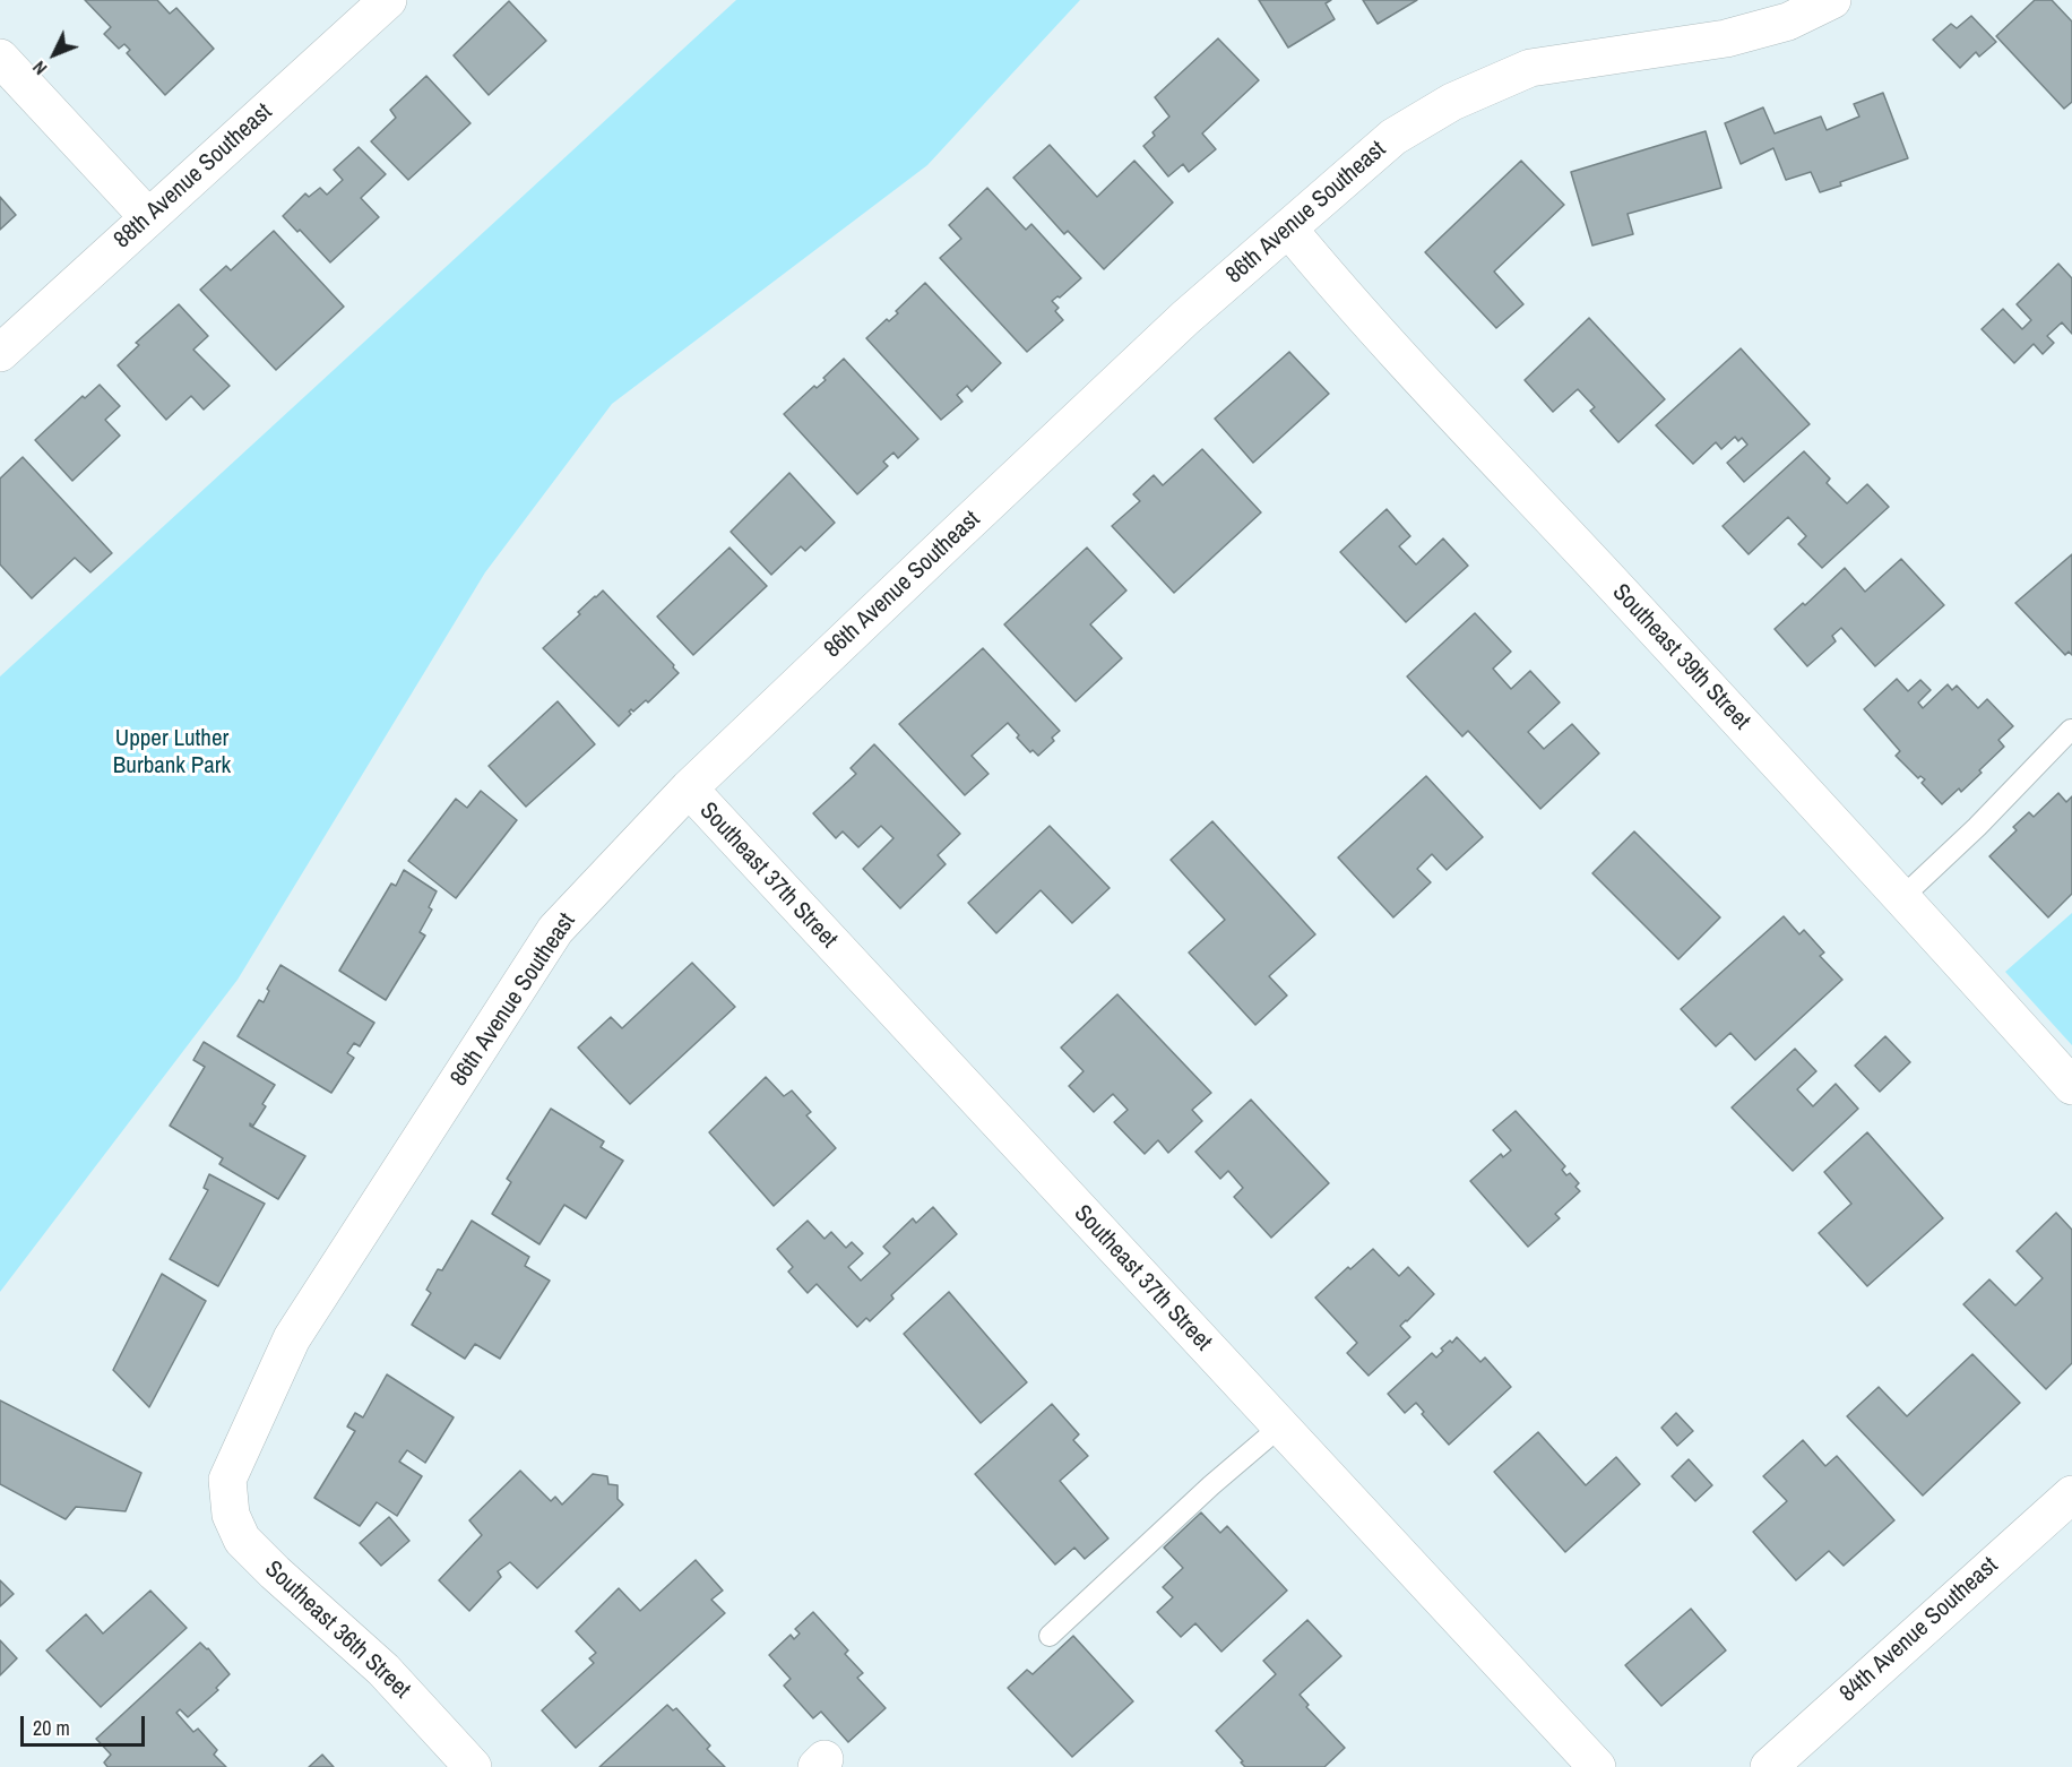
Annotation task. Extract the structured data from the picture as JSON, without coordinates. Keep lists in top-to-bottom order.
{
  "streets": {
    "street": [
      "88th Avenue Southeast",
      "86th Avenue Southeast",
      "Southeast 39th Street",
      "Southeast 37th Street",
      "Southeast 36th Street",
      "84th Avenue Southeast"
    ]
  },
  "crossings": [
    ["86th Avenue Southeast", "Southeast 39th Street"],
    ["86th Avenue Southeast", "Southeast 37th Street"],
    ["86th Avenue Southeast", "Southeast 36th Street"]
  ],
  "parks": ["Upper Luther Burbank Park"],
  "scale_bar": "20 m",
  "north": "bottom left"
}
